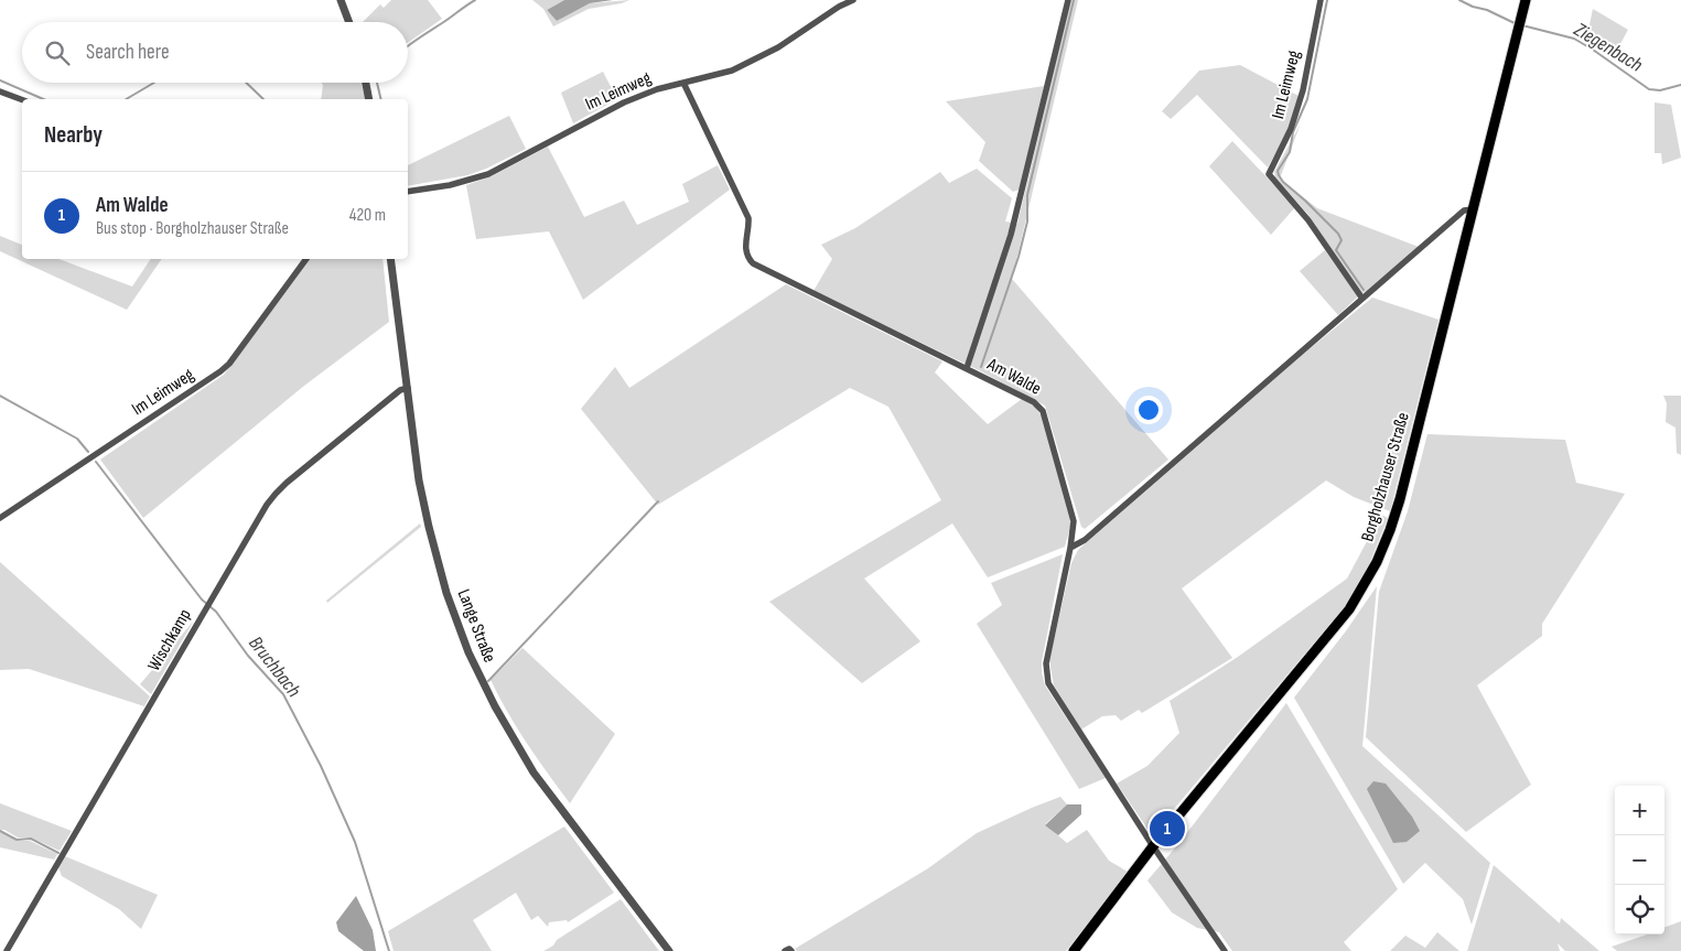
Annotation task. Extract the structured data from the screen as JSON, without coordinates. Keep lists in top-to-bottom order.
{
  "streets": {
    "main road": ["Borgholzhauser Straße"],
    "street": [
      "Im Leimweg",
      "Am Walde",
      "Lange Straße",
      "Wischkamp"
    ]
  },
  "crossings": [
    ["Im Leimweg", "Am Walde"],
    ["Am Walde", "Borgholzhauser Straße"],
    ["Lange Straße", "Wischkamp"]
  ],
  "water": ["Ziegenbach", "Bruchbach"],
  "page": {
    "search": "Search here",
    "heading": "Nearby",
    "list": [
      {
        "mark": "1",
        "name": "Am Walde",
        "note": "Bus stop · Borgholzhauser Straße",
        "value": "420 m"
      }
    ],
    "map_buttons": ["+", "−"],
    "pins": "1"
  }
}
